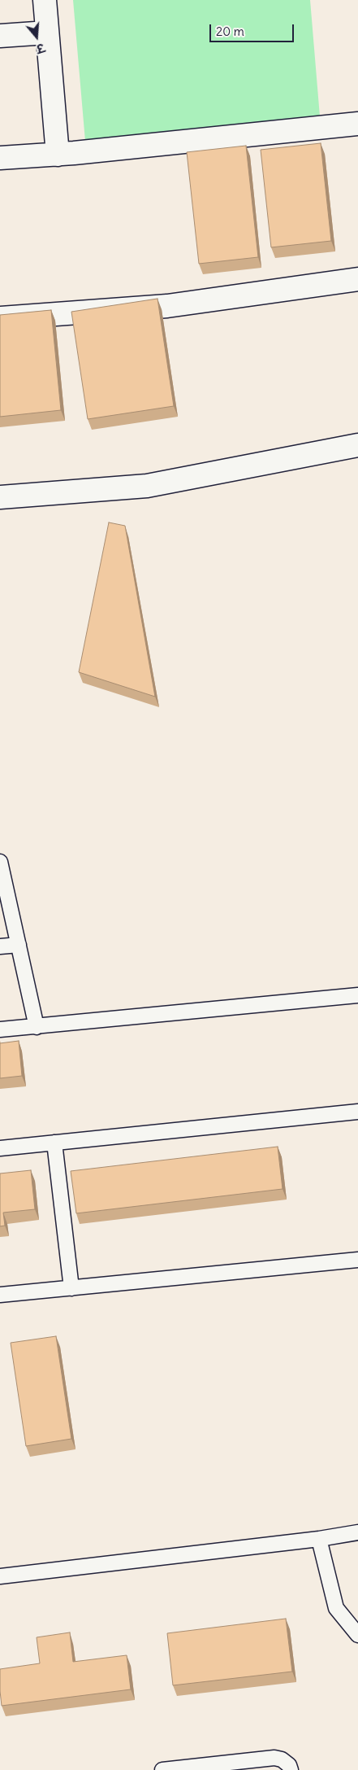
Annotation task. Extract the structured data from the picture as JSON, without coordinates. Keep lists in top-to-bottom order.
{
  "scale_bar": "20 m",
  "north": "bottom"
}
